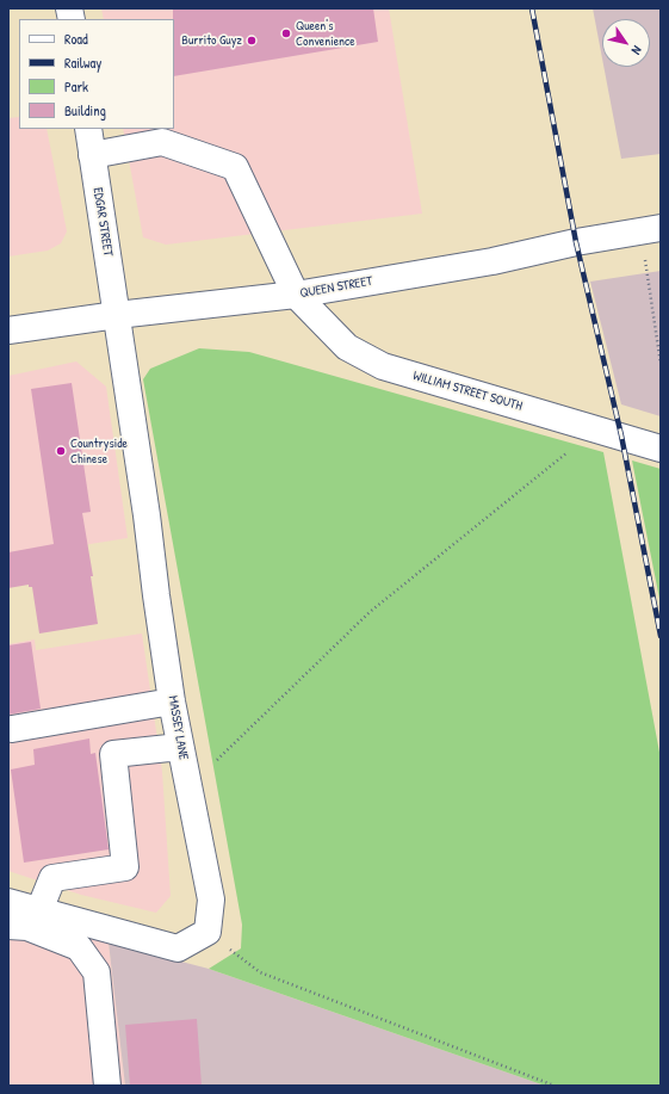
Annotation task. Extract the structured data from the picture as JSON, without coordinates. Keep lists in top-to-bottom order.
{
  "streets": {
    "street": [
      "EDGAR STREET",
      "QUEEN STREET",
      "WILLIAM STREET SOUTH",
      "MASSEY LANE"
    ]
  },
  "crossings": [
    ["EDGAR STREET", "QUEEN STREET"],
    ["EDGAR STREET", "WILLIAM STREET SOUTH"],
    ["EDGAR STREET", "MASSEY LANE"],
    ["QUEEN STREET", "WILLIAM STREET SOUTH"],
    ["QUEEN STREET", "MASSEY LANE"]
  ],
  "places": ["Queen's Convenience", "Burrito Guyz", "Countryside Chinese"],
  "legend": [
    "Road",
    "Railway",
    "Park",
    "Building"
  ],
  "north": "bottom right"
}
